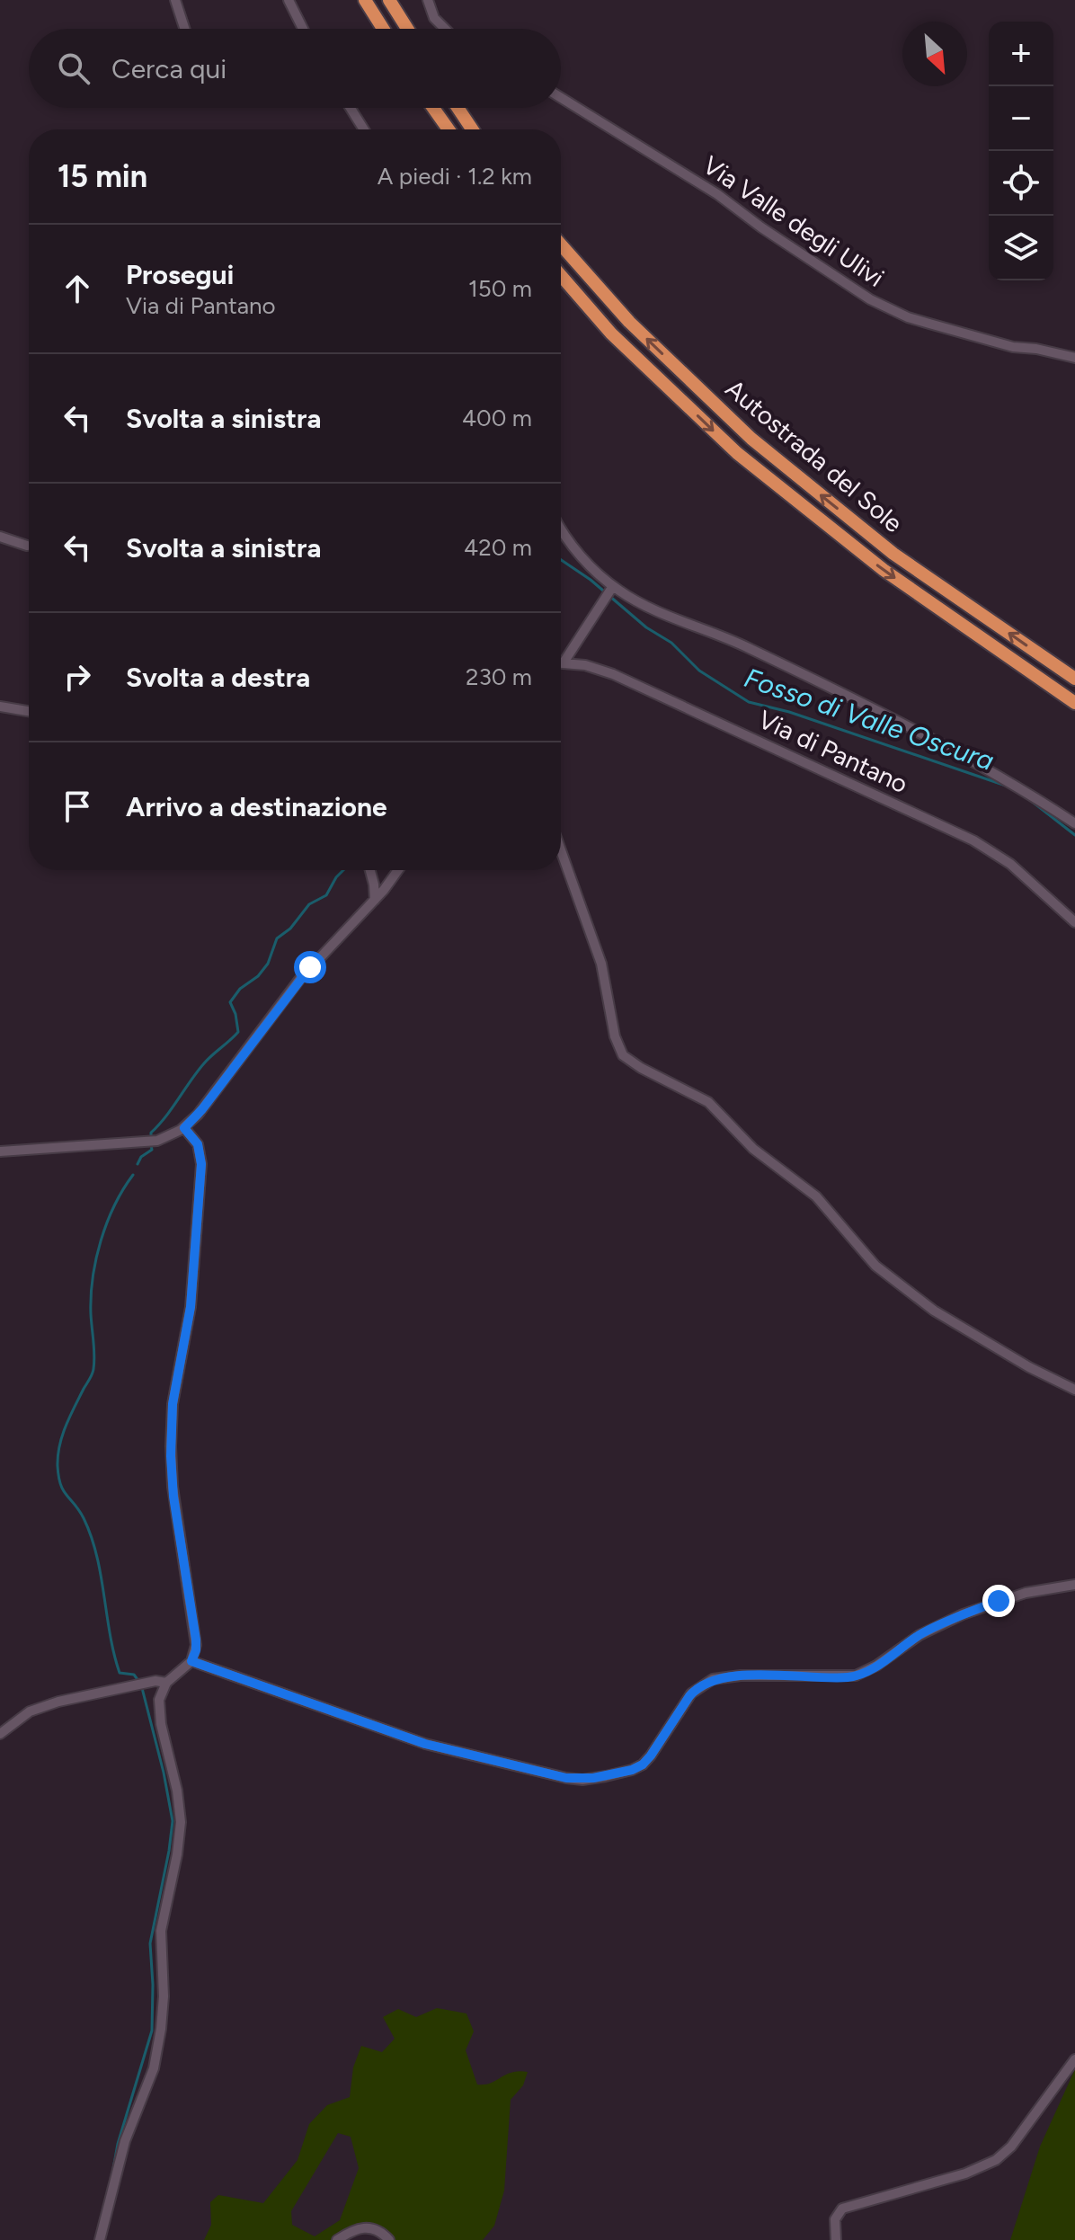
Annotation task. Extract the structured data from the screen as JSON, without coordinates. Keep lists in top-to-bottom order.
{
  "streets": {
    "highway": ["Autostrada del Sole"],
    "street": ["Via Valle degli Ulivi", "Via di Pantano"]
  },
  "water": ["Fosso di Valle Oscura"],
  "north": "bottom right",
  "page": {
    "map_buttons": ["+", "−"],
    "search": "Cerca qui",
    "heading": ["15 min", "A piedi · 1.2 km"],
    "list": [
      ["Prosegui", "Via di Pantano", "150 m"],
      ["Svolta a sinistra", "400 m"],
      ["Svolta a sinistra", "420 m"],
      ["Svolta a destra", "230 m"],
      "Arrivo a destinazione"
    ]
  }
}
